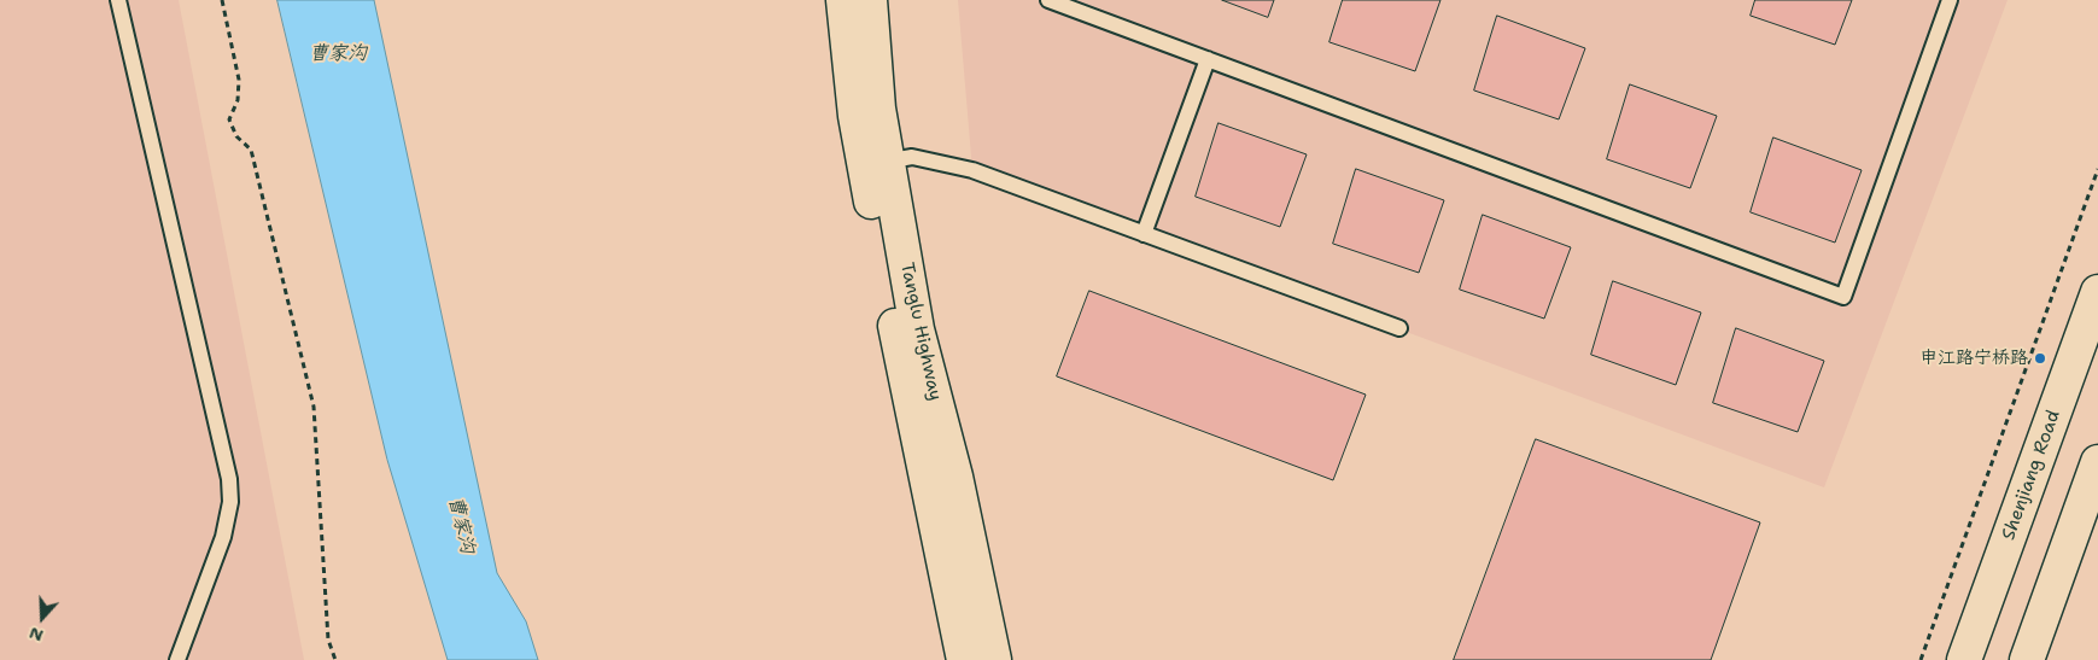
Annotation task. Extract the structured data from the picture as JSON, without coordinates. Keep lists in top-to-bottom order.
{
  "streets": {
    "main road": ["Tanglu Highway", "Shenjiang Road"]
  },
  "water": ["曹家沟"],
  "places": ["申江路宁桥路"],
  "north": "bottom"
}
